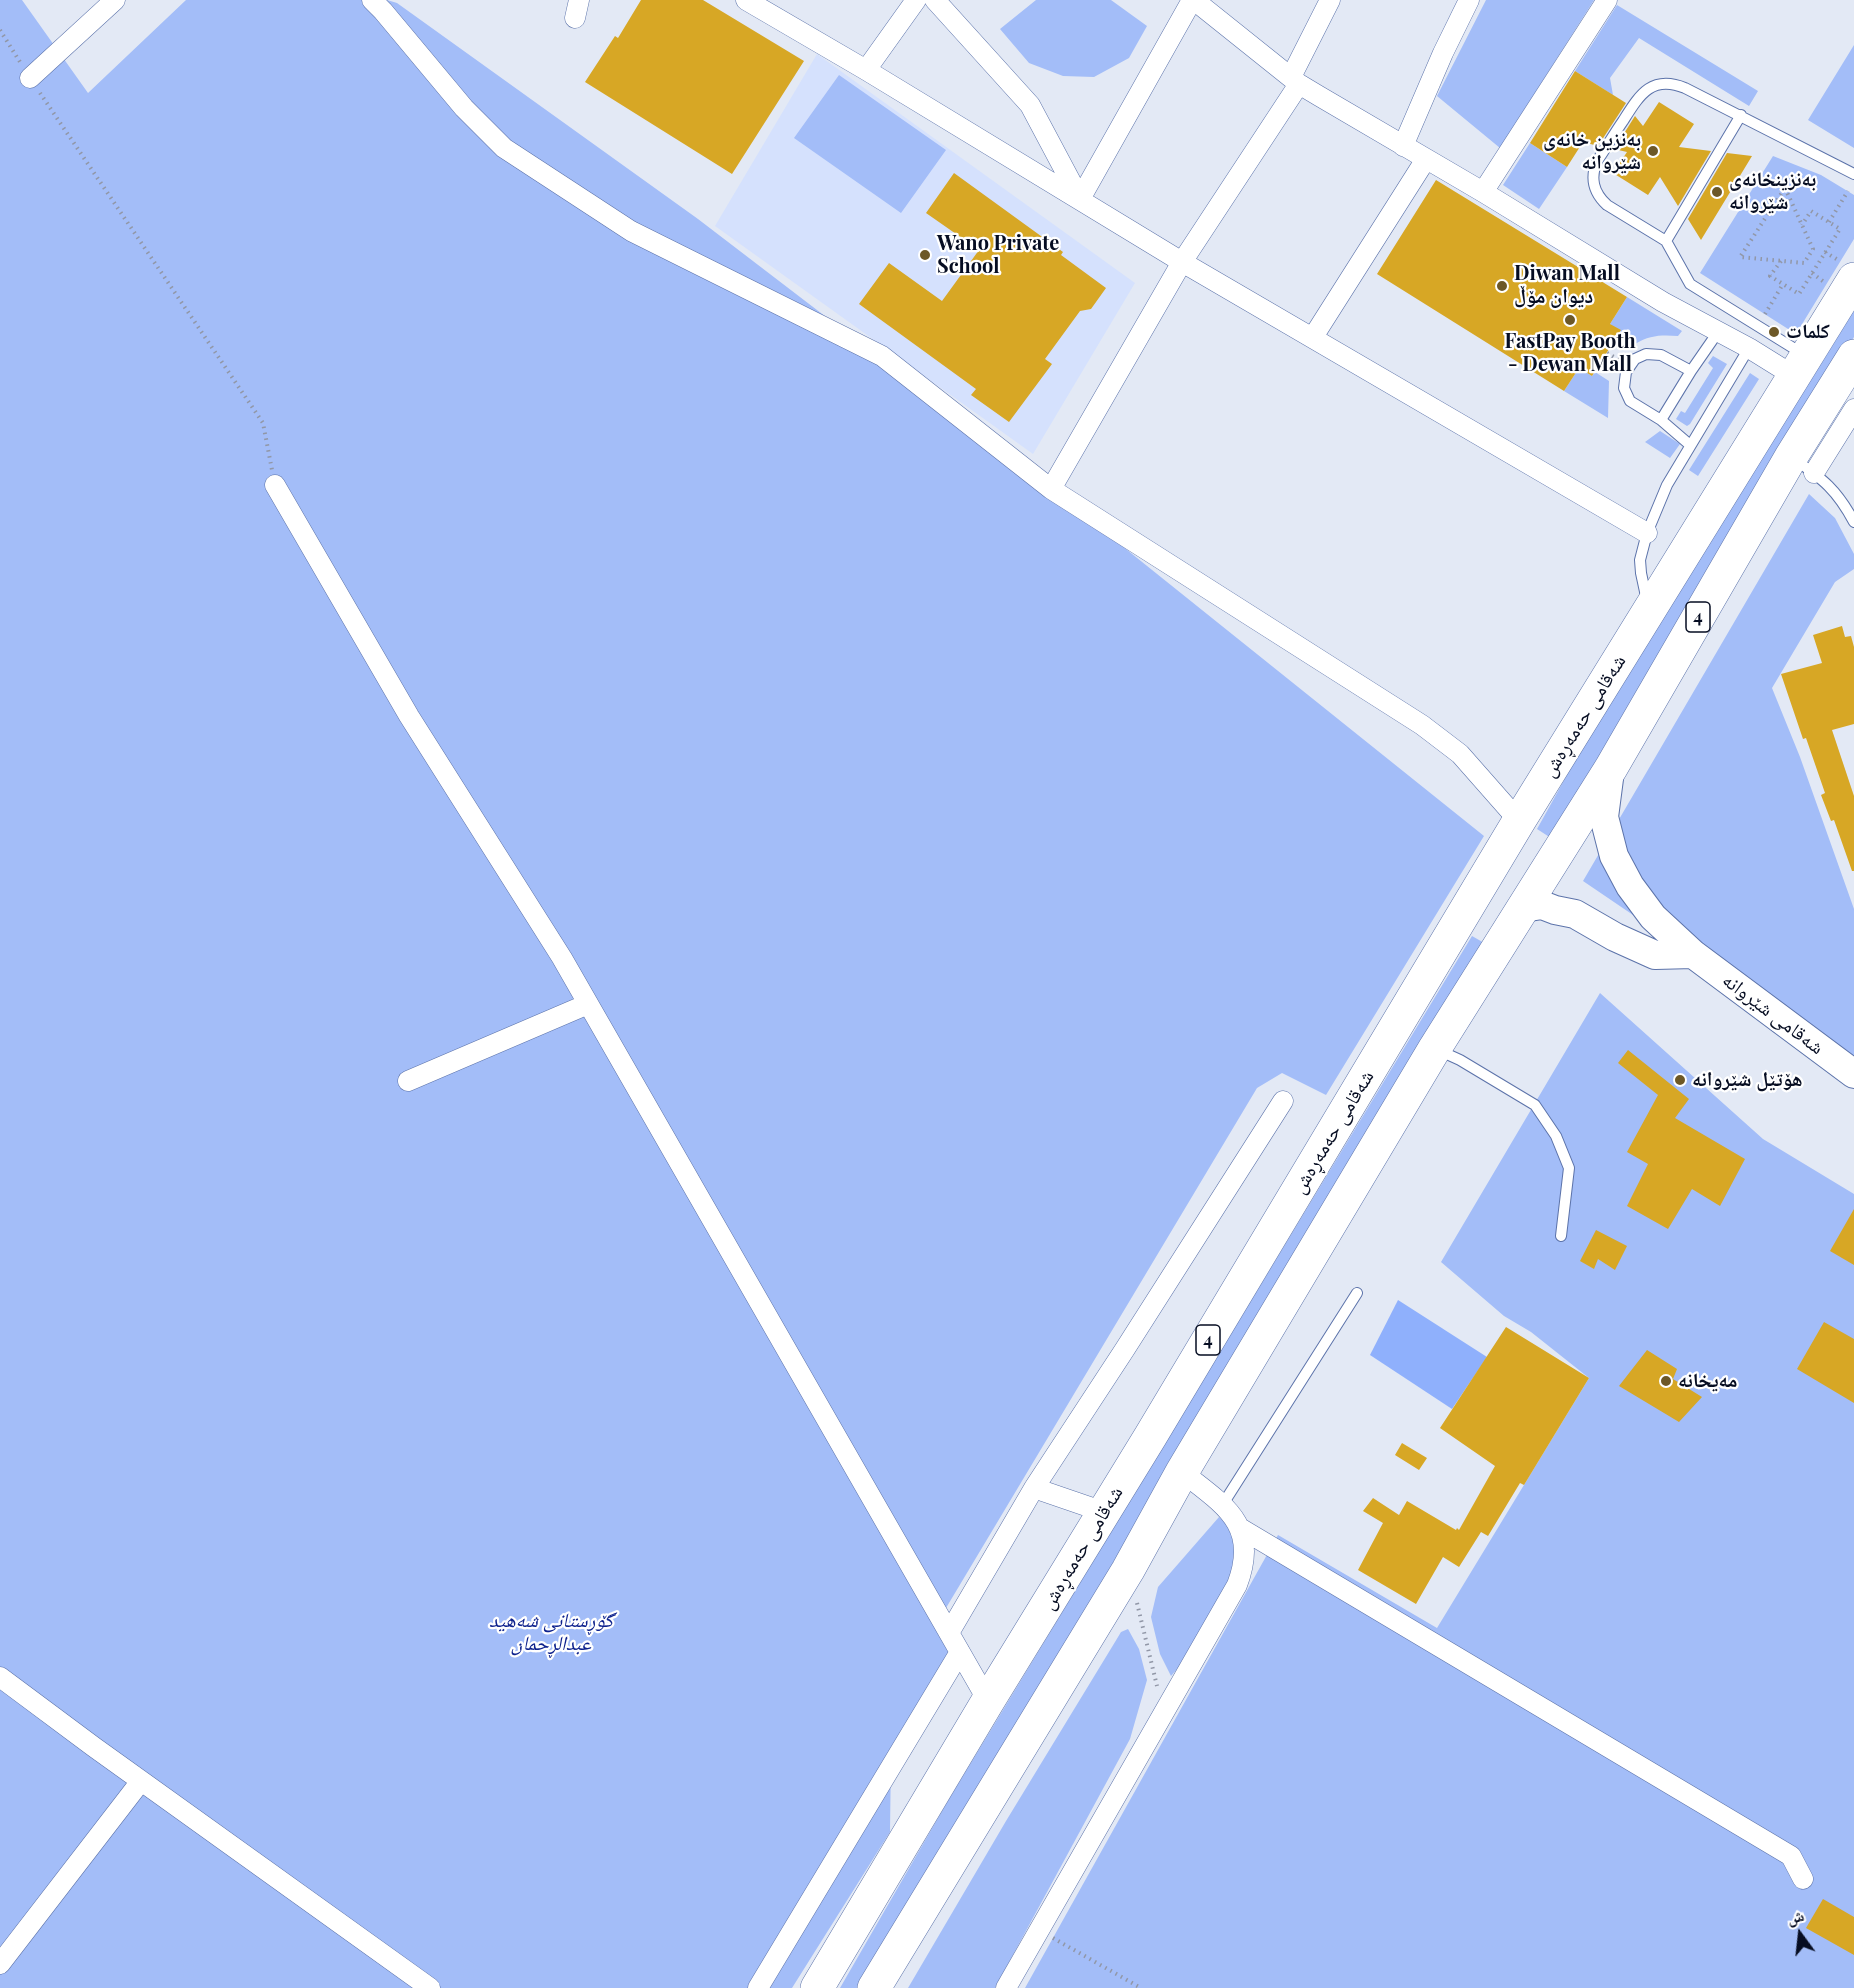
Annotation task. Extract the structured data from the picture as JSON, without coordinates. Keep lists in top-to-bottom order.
{
  "streets": {
    "highway": ["4", "شەقامی حەمەڕەش"],
    "street": ["شەقامی شێروانە"]
  },
  "crossings": [
    ["4", "شەقامی شێروانە"]
  ],
  "parks": ["گۆڕستانی شەهید عبدالڕحمان"],
  "places": [
    "بەنزین خانەی شێروانە",
    "بەنزینخانەی شێروانە",
    "Wano Private School",
    "Diwan Mall دیوان مۆڵ",
    "FastPay Booth - Dewan Mall",
    "كلمات",
    "هۆتێل شێروانە",
    "مەیخانە"
  ],
  "north": "top"
}
